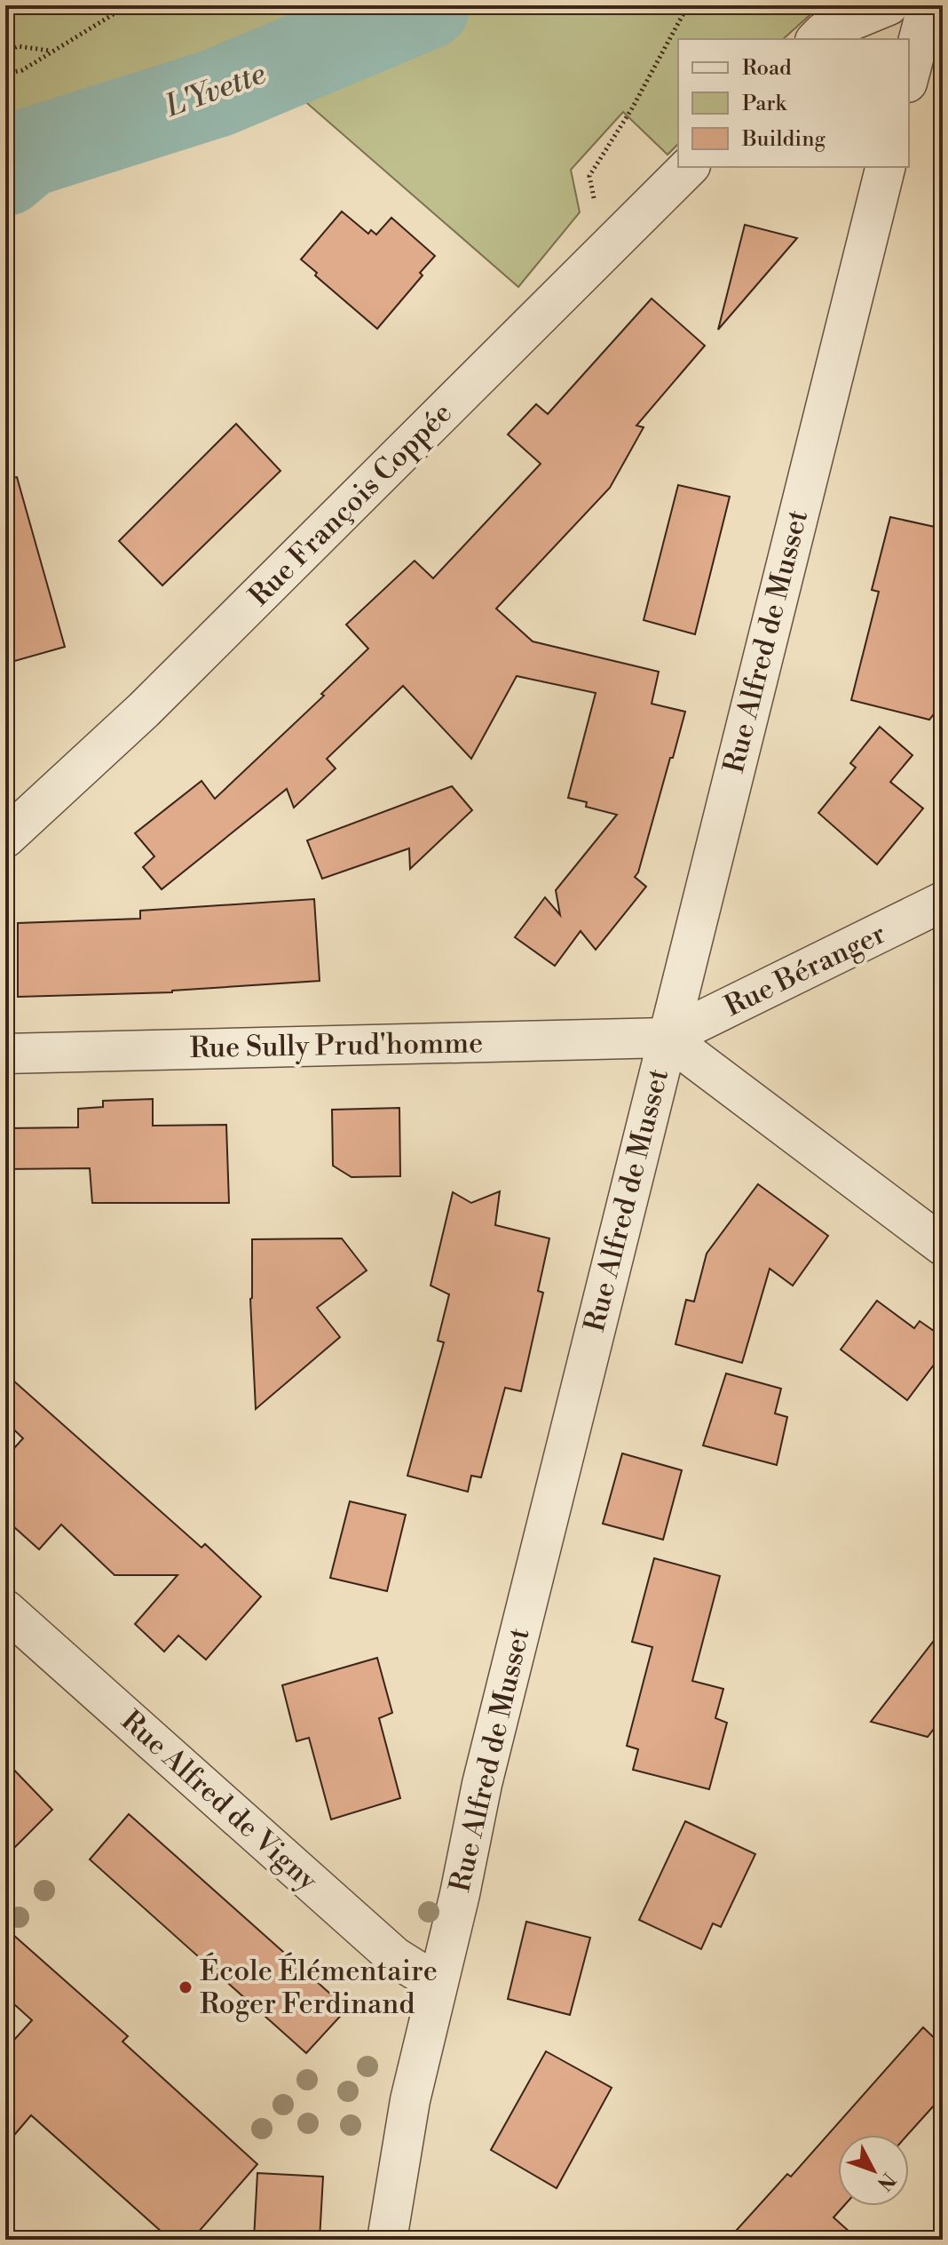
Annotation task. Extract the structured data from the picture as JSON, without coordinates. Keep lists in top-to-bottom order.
{
  "streets": {
    "street": [
      "Rue François Coppée",
      "Rue Alfred de Musset",
      "Rue Béranger",
      "Rue Sully Prud'homme",
      "Rue Alfred de Vigny"
    ]
  },
  "crossings": [
    ["Rue Alfred de Musset", "Rue Béranger"],
    ["Rue Alfred de Musset", "Rue Sully Prud'homme"],
    ["Rue Alfred de Musset", "Rue Alfred de Vigny"],
    ["Rue Béranger", "Rue Sully Prud'homme"]
  ],
  "water": ["L'Yvette"],
  "places": ["École Élémentaire Roger Ferdinand"],
  "legend": ["Road", "Park", "Building"],
  "north": "bottom right"
}
